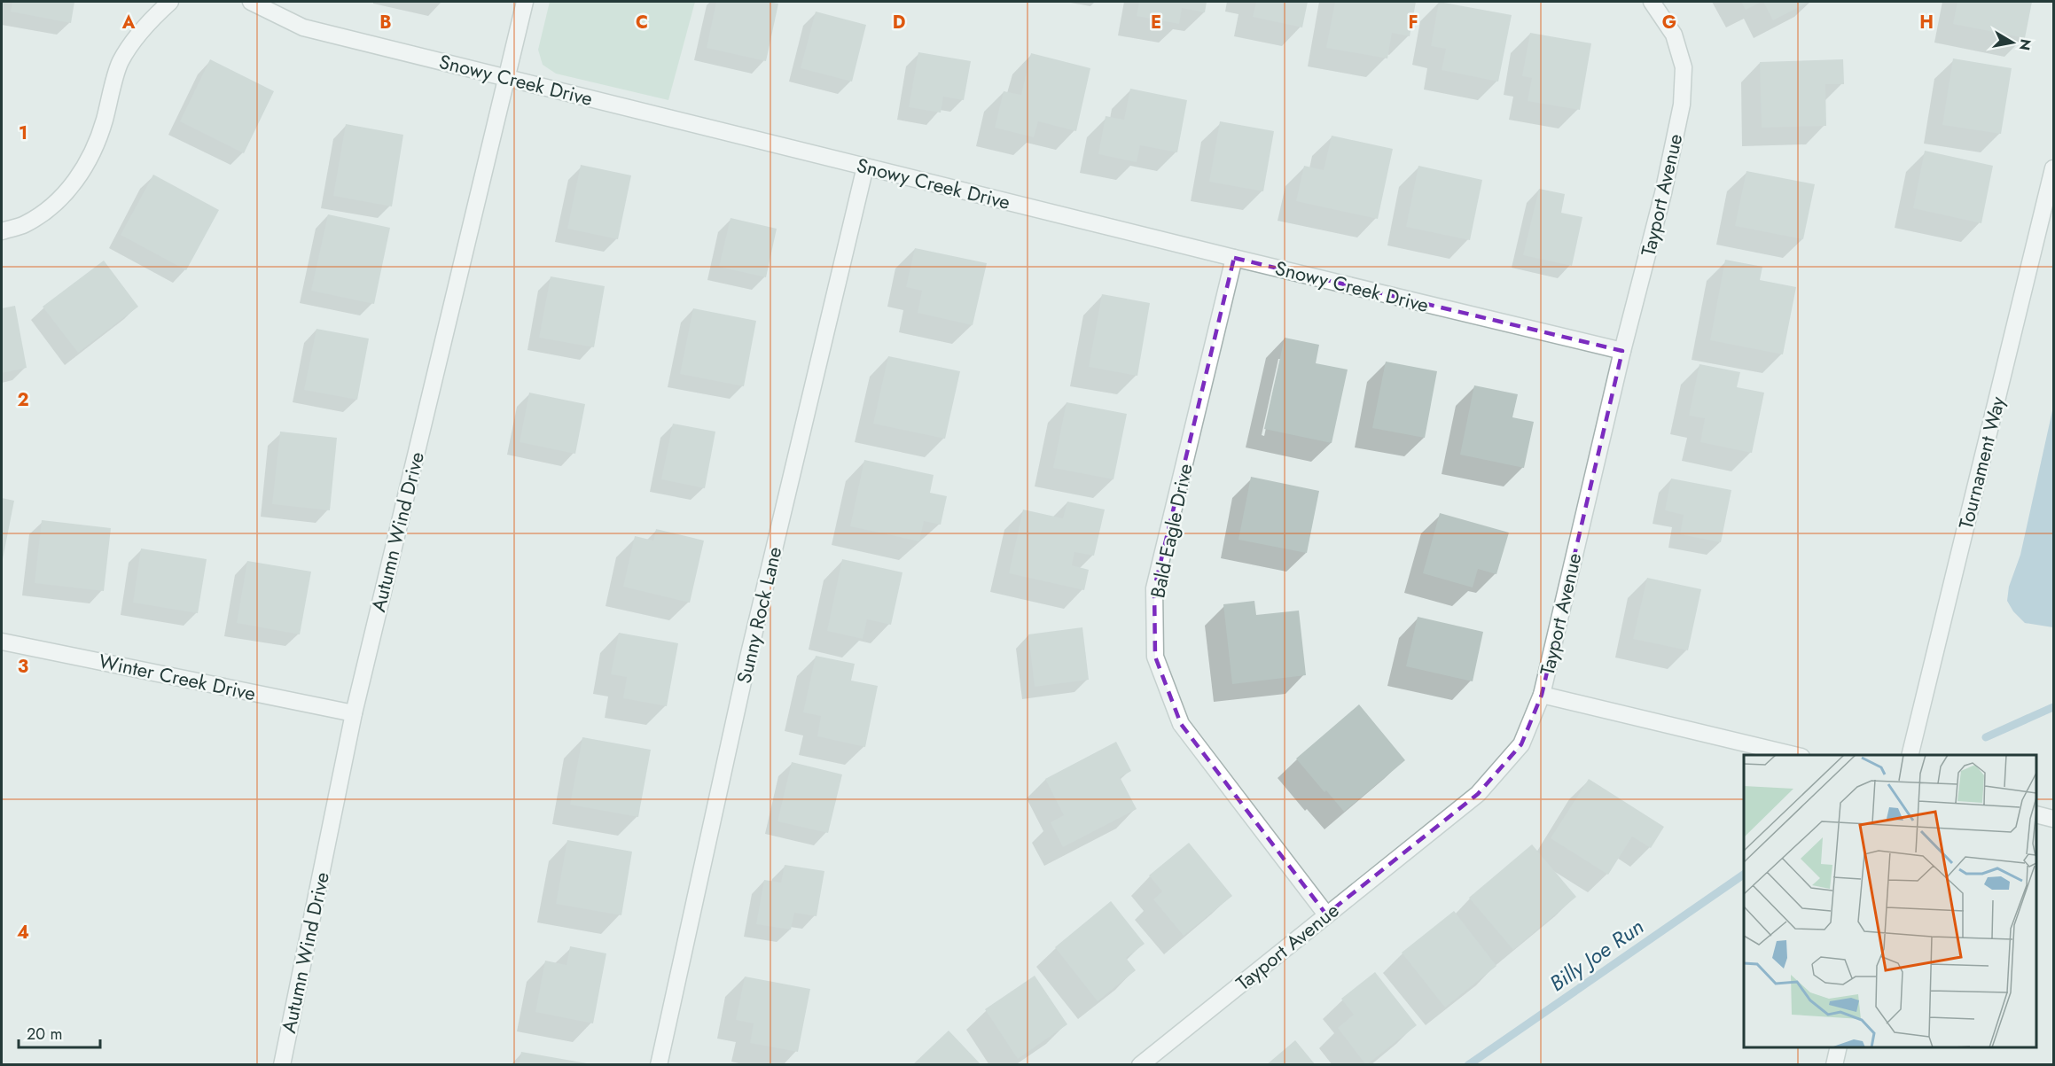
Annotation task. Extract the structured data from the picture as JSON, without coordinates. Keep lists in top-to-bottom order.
{
  "streets": {
    "street": [
      "Snowy Creek Drive",
      "Tayport Avenue",
      "Tournament Way",
      "Bald Eagle Drive",
      "Autumn Wind Drive",
      "Sunny Rock Lane",
      "Winter Creek Drive"
    ]
  },
  "crossings": [
    ["Snowy Creek Drive", "Tayport Avenue"],
    ["Snowy Creek Drive", "Bald Eagle Drive"],
    ["Snowy Creek Drive", "Autumn Wind Drive"],
    ["Snowy Creek Drive", "Sunny Rock Lane"],
    ["Tayport Avenue", "Bald Eagle Drive"],
    ["Autumn Wind Drive", "Winter Creek Drive"]
  ],
  "water": ["Billy Joe Run"],
  "scale_bar": "20 m",
  "north": "right",
  "grid": {
    "columns": [
      "A",
      "B",
      "C",
      "D",
      "E",
      "F",
      "G",
      "H"
    ],
    "rows": [
      "1",
      "2",
      "3",
      "4"
    ]
  }
}
